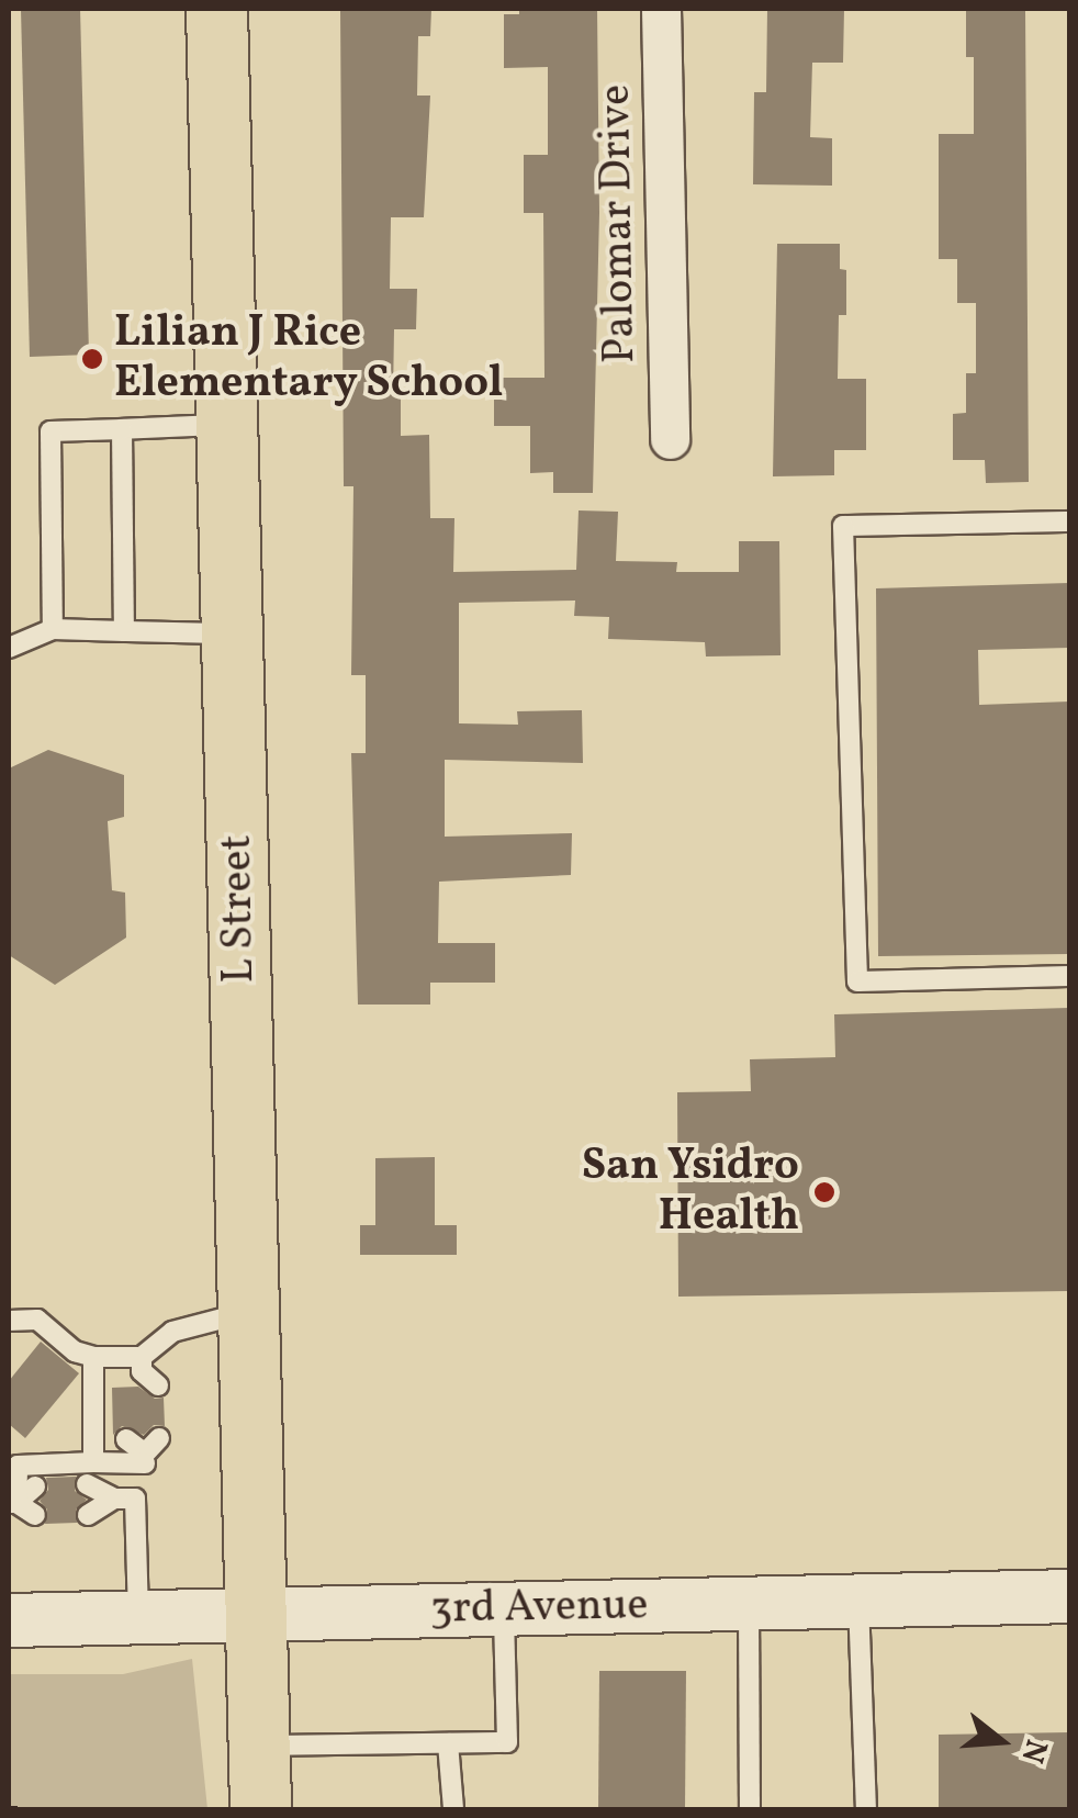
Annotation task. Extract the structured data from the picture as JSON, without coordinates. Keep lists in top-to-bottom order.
{
  "streets": {
    "main road": ["L Street", "3rd Avenue"],
    "street": ["Palomar Drive"]
  },
  "crossings": [
    ["L Street", "3rd Avenue"]
  ],
  "places": ["Lilian J Rice Elementary School", "San Ysidro Health"],
  "north": "right"
}
